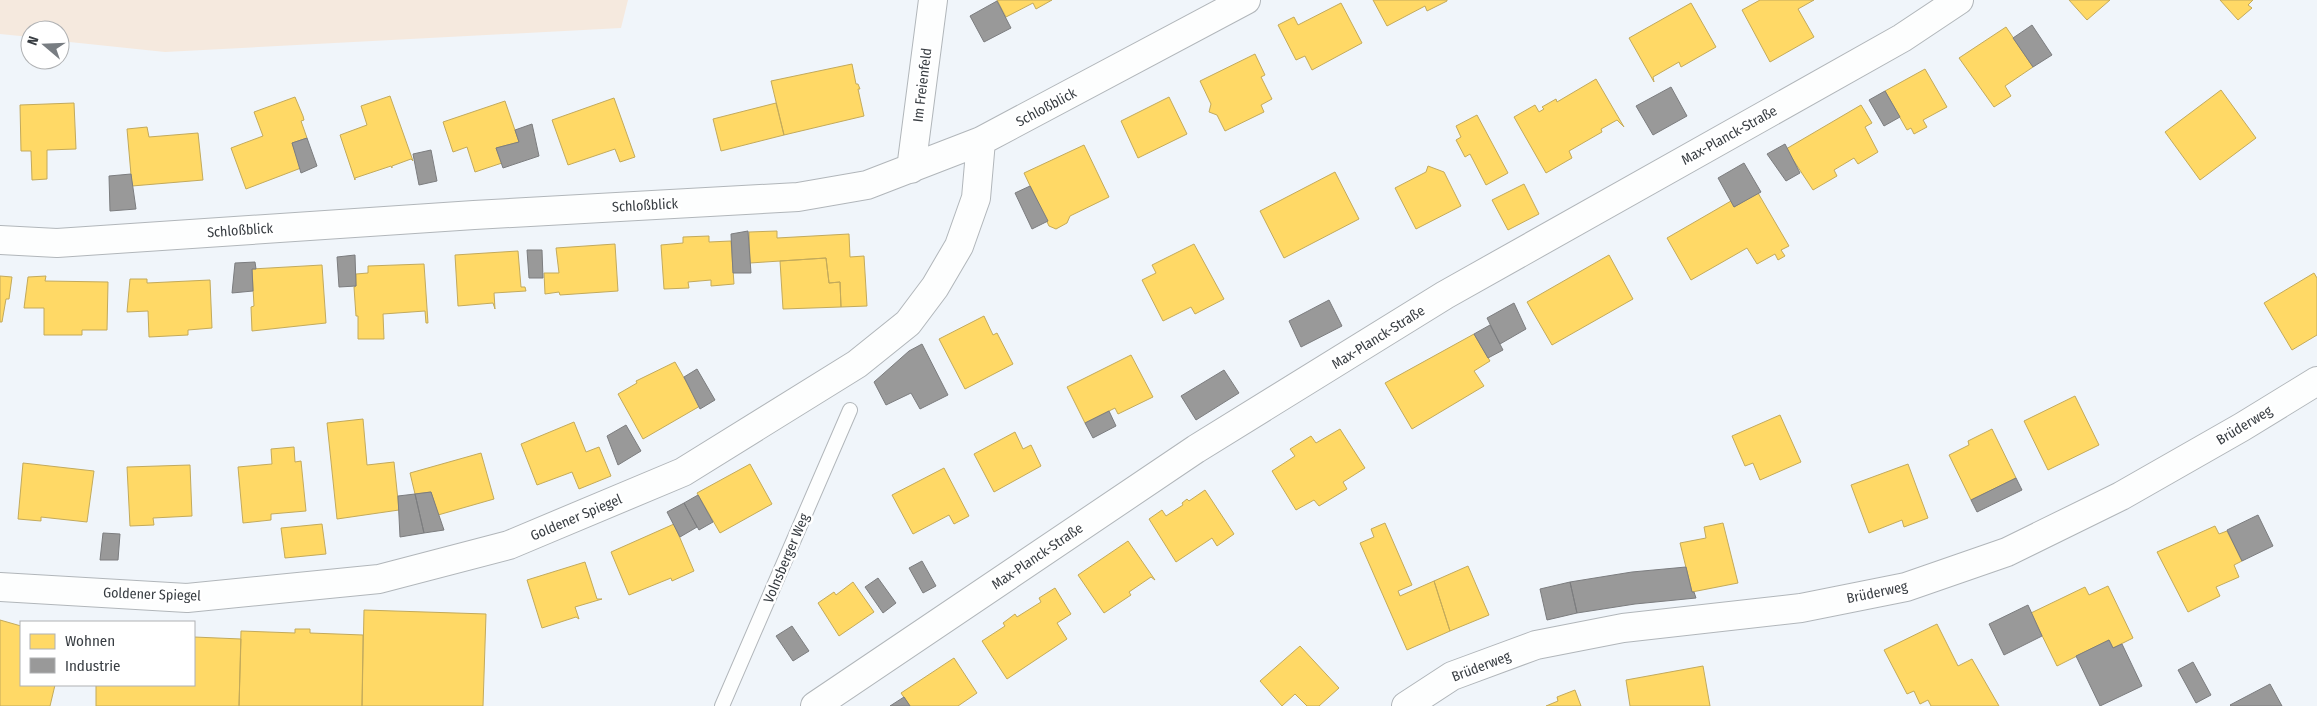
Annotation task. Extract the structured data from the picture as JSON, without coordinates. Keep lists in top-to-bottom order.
{
  "streets": {
    "street": [
      "Im Freienfeld",
      "Schloßblick",
      "Max-Planck-Straße",
      "Brüderweg",
      "Goldener Spiegel"
    ],
    "lane": ["Volnsberger Weg"]
  },
  "crossings": [
    ["Im Freienfeld", "Schloßblick"],
    ["Schloßblick", "Goldener Spiegel"]
  ],
  "legend": ["Wohnen", "Industrie"],
  "north": "left"
}
